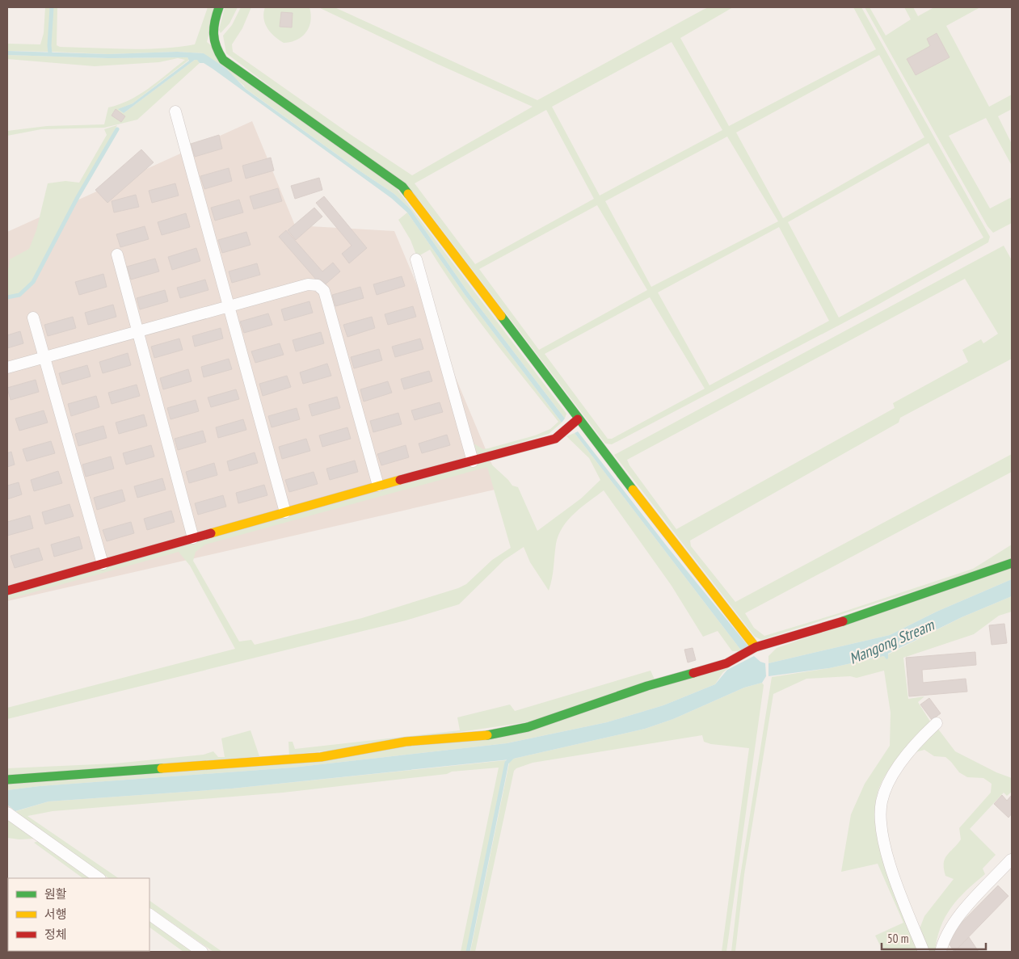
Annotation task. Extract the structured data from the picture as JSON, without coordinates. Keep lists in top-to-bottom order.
{
  "water": ["Mangong Stream"],
  "legend": ["원활", "서행", "정체"],
  "scale_bar": "50 m"
}
